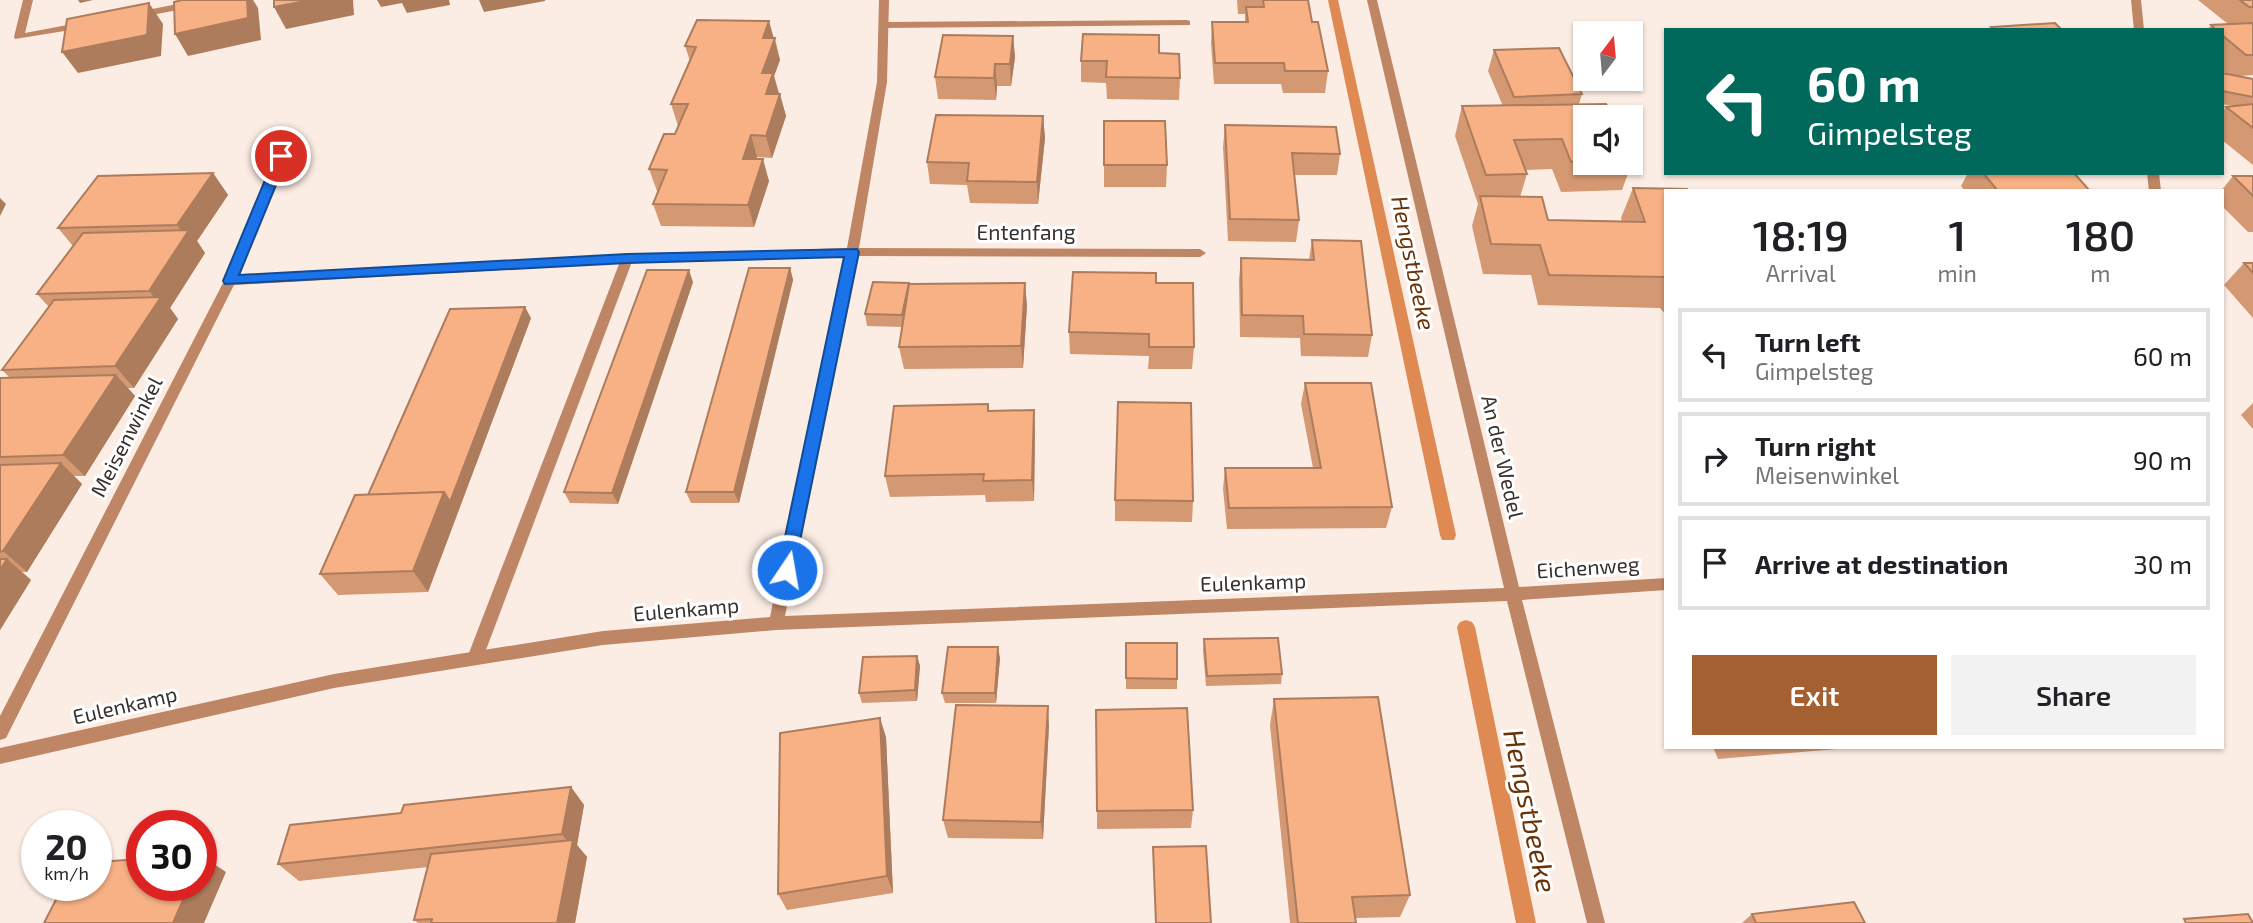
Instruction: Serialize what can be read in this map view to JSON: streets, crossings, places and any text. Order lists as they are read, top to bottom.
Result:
{
  "streets": {
    "street": [
      "Entenfang",
      "Meisenwinkel",
      "An der Wedel",
      "Eichenweg",
      "Eulenkamp"
    ]
  },
  "crossings": [
    ["Entenfang", "Meisenwinkel"],
    ["An der Wedel", "Eichenweg"],
    ["An der Wedel", "Eulenkamp"],
    ["Eichenweg", "Eulenkamp"]
  ],
  "water": ["Hengstbeeke"],
  "north": "top",
  "page": {
    "turn": ["60 m", "Gimpelsteg"],
    "eta": [
      "18:19",
      "Arrival",
      "1",
      "min",
      "180",
      "m"
    ],
    "list": [
      {
        "name": "Turn left",
        "note": "Gimpelsteg",
        "value": "60 m"
      },
      {
        "name": "Turn right",
        "note": "Meisenwinkel",
        "value": "90 m"
      },
      {
        "name": "Arrive at destination",
        "value": "30 m"
      }
    ],
    "buttons": ["Exit", "Share"],
    "speed": "20 km/h",
    "limit": "30"
  }
}
